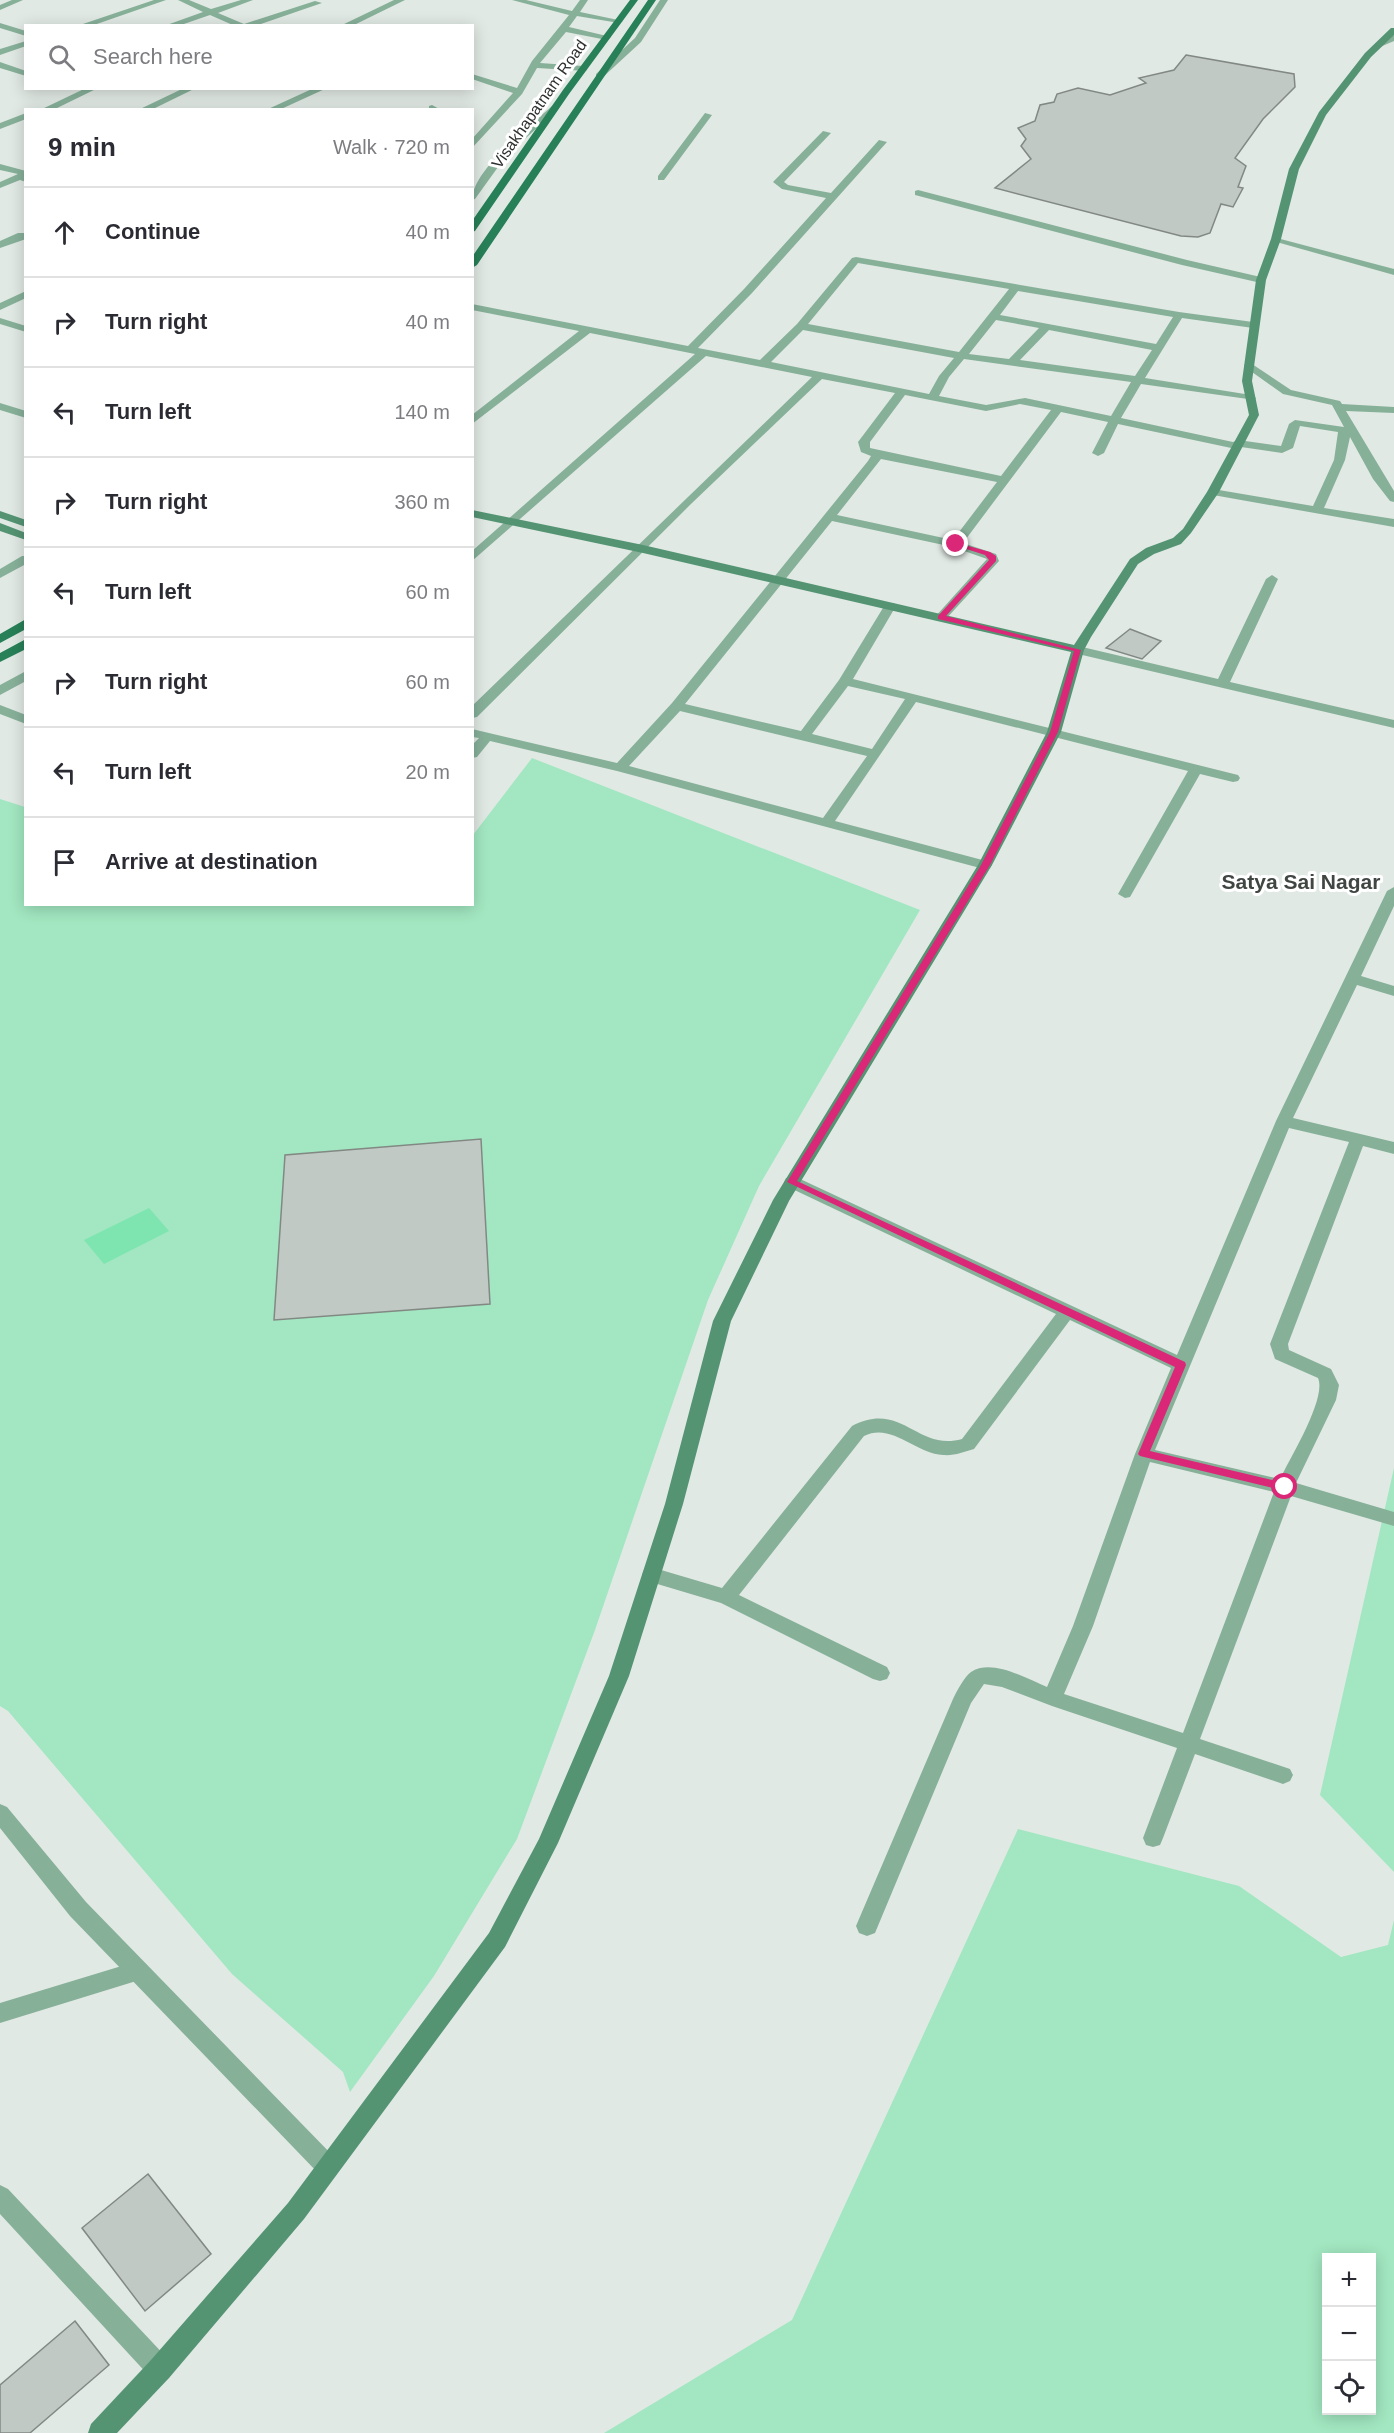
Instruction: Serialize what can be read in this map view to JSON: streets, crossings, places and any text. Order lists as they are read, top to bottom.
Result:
{
  "streets": {
    "main road": ["Visakhapatnam Road"]
  },
  "districts": ["Satya Sai Nagar"],
  "page": {
    "search": "Search here",
    "heading": ["9 min", "Walk · 720 m"],
    "list": [
      ["Continue", "40 m"],
      ["Turn right", "40 m"],
      ["Turn left", "140 m"],
      ["Turn right", "360 m"],
      ["Turn left", "60 m"],
      ["Turn right", "60 m"],
      ["Turn left", "20 m"],
      "Arrive at destination"
    ],
    "map_buttons": ["+", "−"]
  }
}
